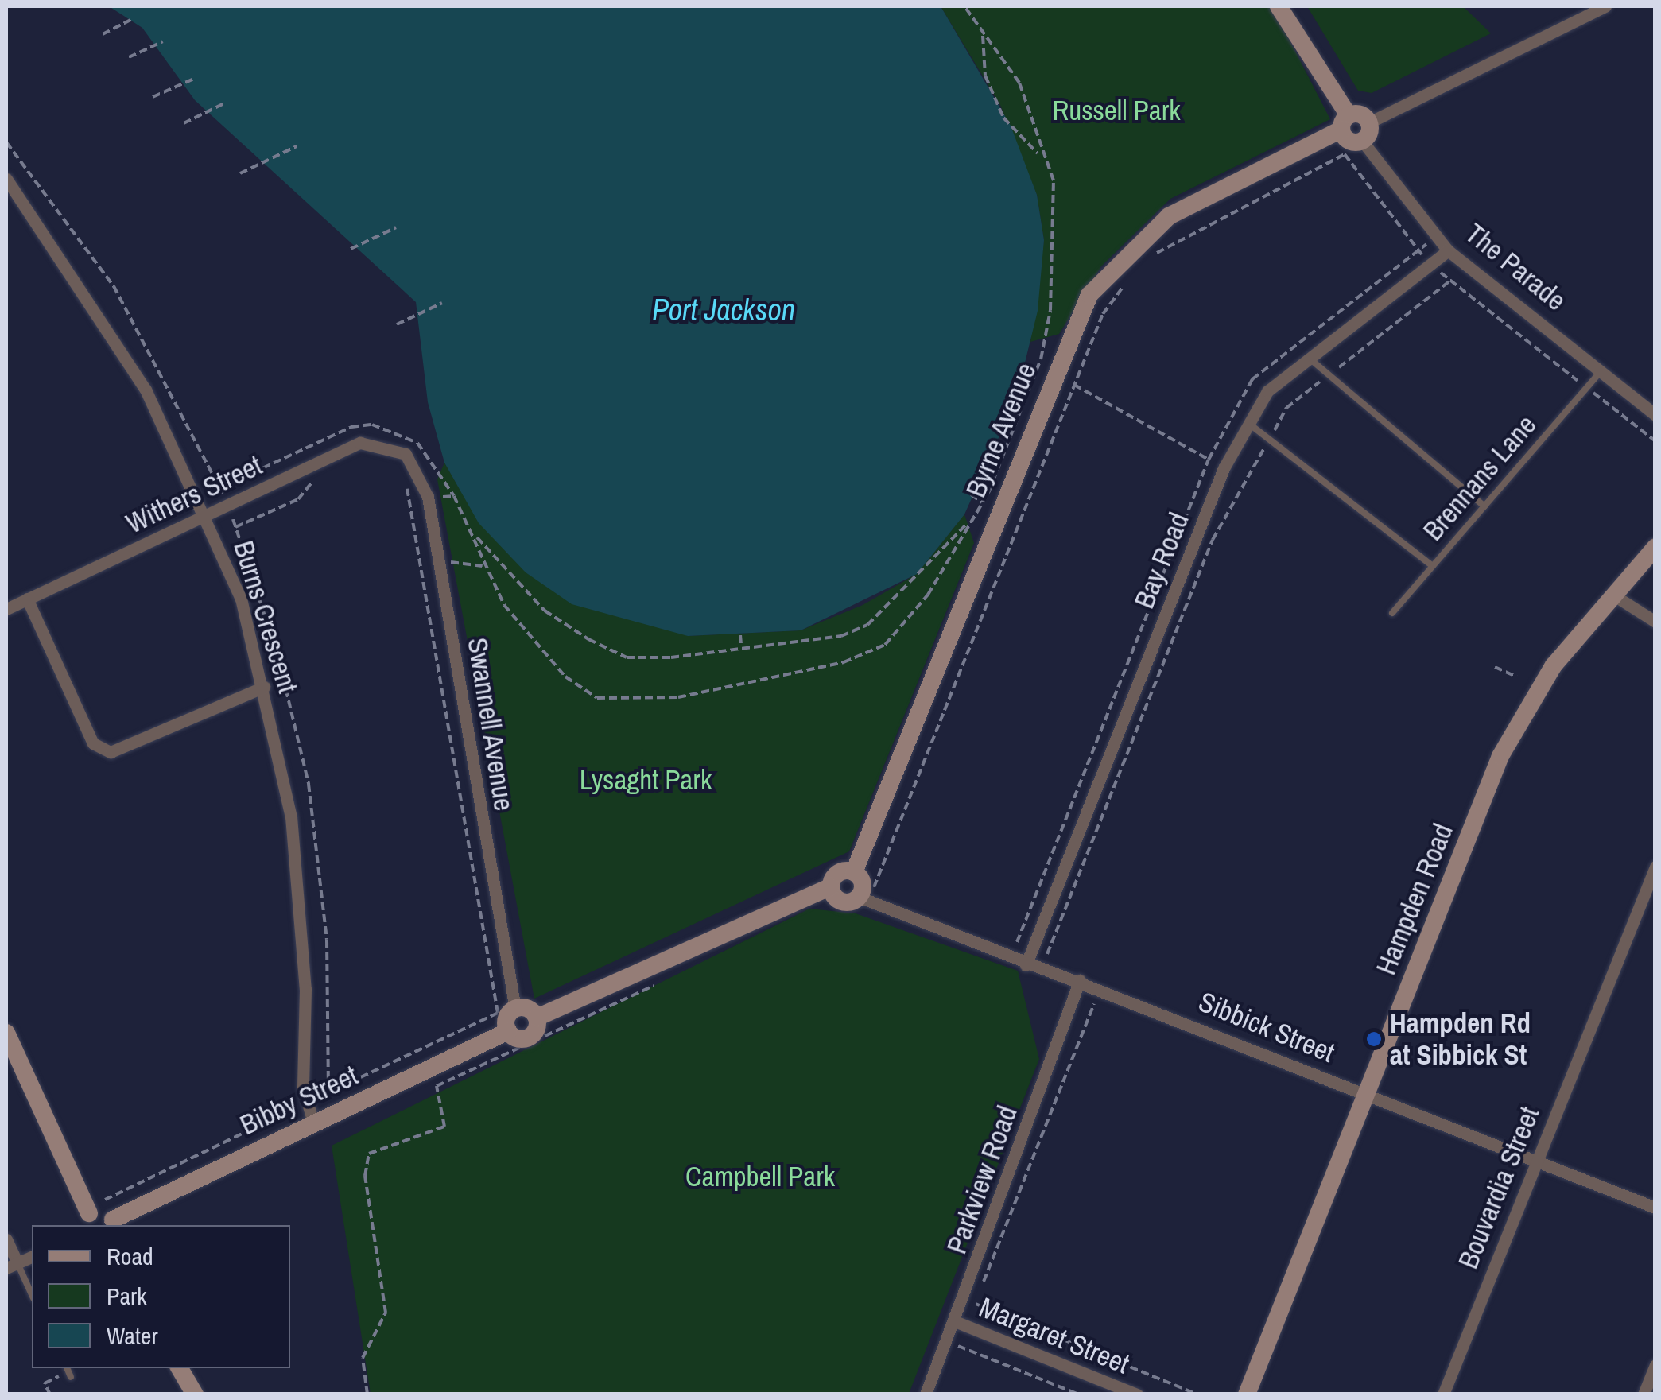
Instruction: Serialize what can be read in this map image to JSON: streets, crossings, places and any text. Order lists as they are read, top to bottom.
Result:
{
  "streets": {
    "street": [
      "The Parade",
      "Byrne Avenue",
      "Withers Street",
      "Bay Road",
      "Burns Crescent",
      "Swannell Avenue",
      "Hampden Road",
      "Sibbick Street",
      "Bibby Street",
      "Parkview Road",
      "Bouvardia Street",
      "Margaret Street"
    ],
    "lane": ["Brennans Lane"]
  },
  "crossings": [
    ["The Parade", "Brennans Lane"],
    ["The Parade", "Bay Road"],
    ["Byrne Avenue", "Sibbick Street"],
    ["Withers Street", "Burns Crescent"],
    ["Withers Street", "Swannell Avenue"],
    ["Bay Road", "Sibbick Street"],
    ["Burns Crescent", "Bibby Street"],
    ["Hampden Road", "Sibbick Street"],
    ["Sibbick Street", "Parkview Road"],
    ["Sibbick Street", "Bouvardia Street"],
    ["Parkview Road", "Margaret Street"]
  ],
  "water": ["Port Jackson"],
  "parks": ["Russell Park", "Lysaght Park", "Campbell Park"],
  "places": ["Hampden Rd at Sibbick St"],
  "legend": ["Road", "Park", "Water"]
}
